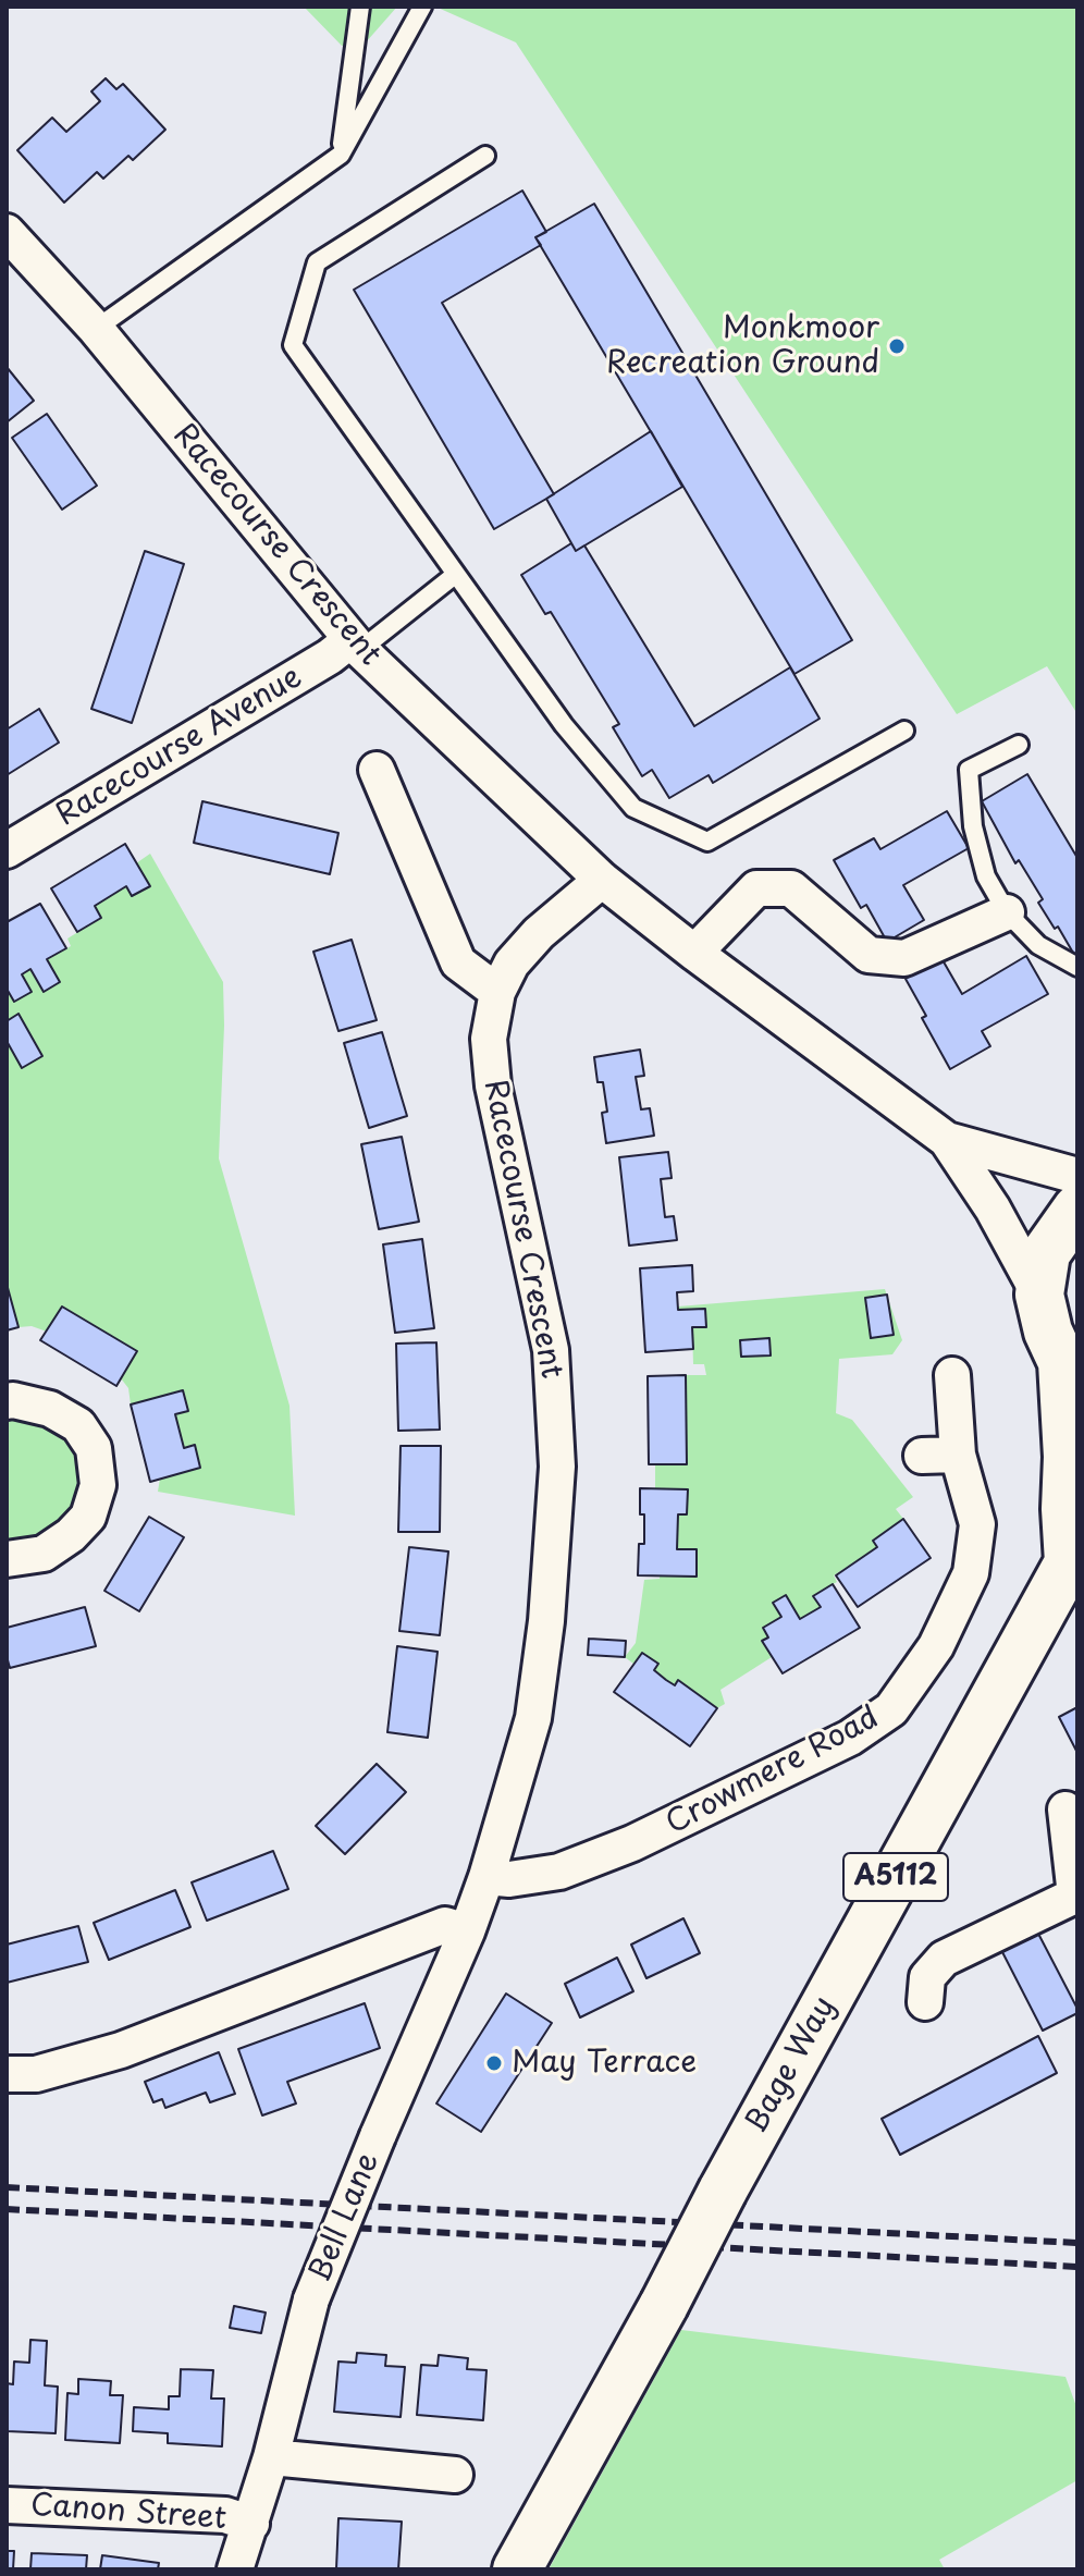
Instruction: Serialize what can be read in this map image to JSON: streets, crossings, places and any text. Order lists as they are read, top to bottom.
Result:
{
  "streets": {
    "main road": ["A5112", "Bage Way"],
    "street": [
      "Racecourse Crescent",
      "Racecourse Avenue",
      "Crowmere Road",
      "Bell Lane",
      "Canon Street"
    ]
  },
  "crossings": [
    ["Racecourse Crescent", "Racecourse Avenue"],
    ["Racecourse Crescent", "Crowmere Road"],
    ["Racecourse Crescent", "A5112"],
    ["Racecourse Crescent", "Bell Lane"],
    ["Crowmere Road", "Bell Lane"],
    ["A5112", "Bage Way"],
    ["Bell Lane", "Canon Street"]
  ],
  "places": ["Monkmoor Recreation Ground", "May Terrace"]
}
